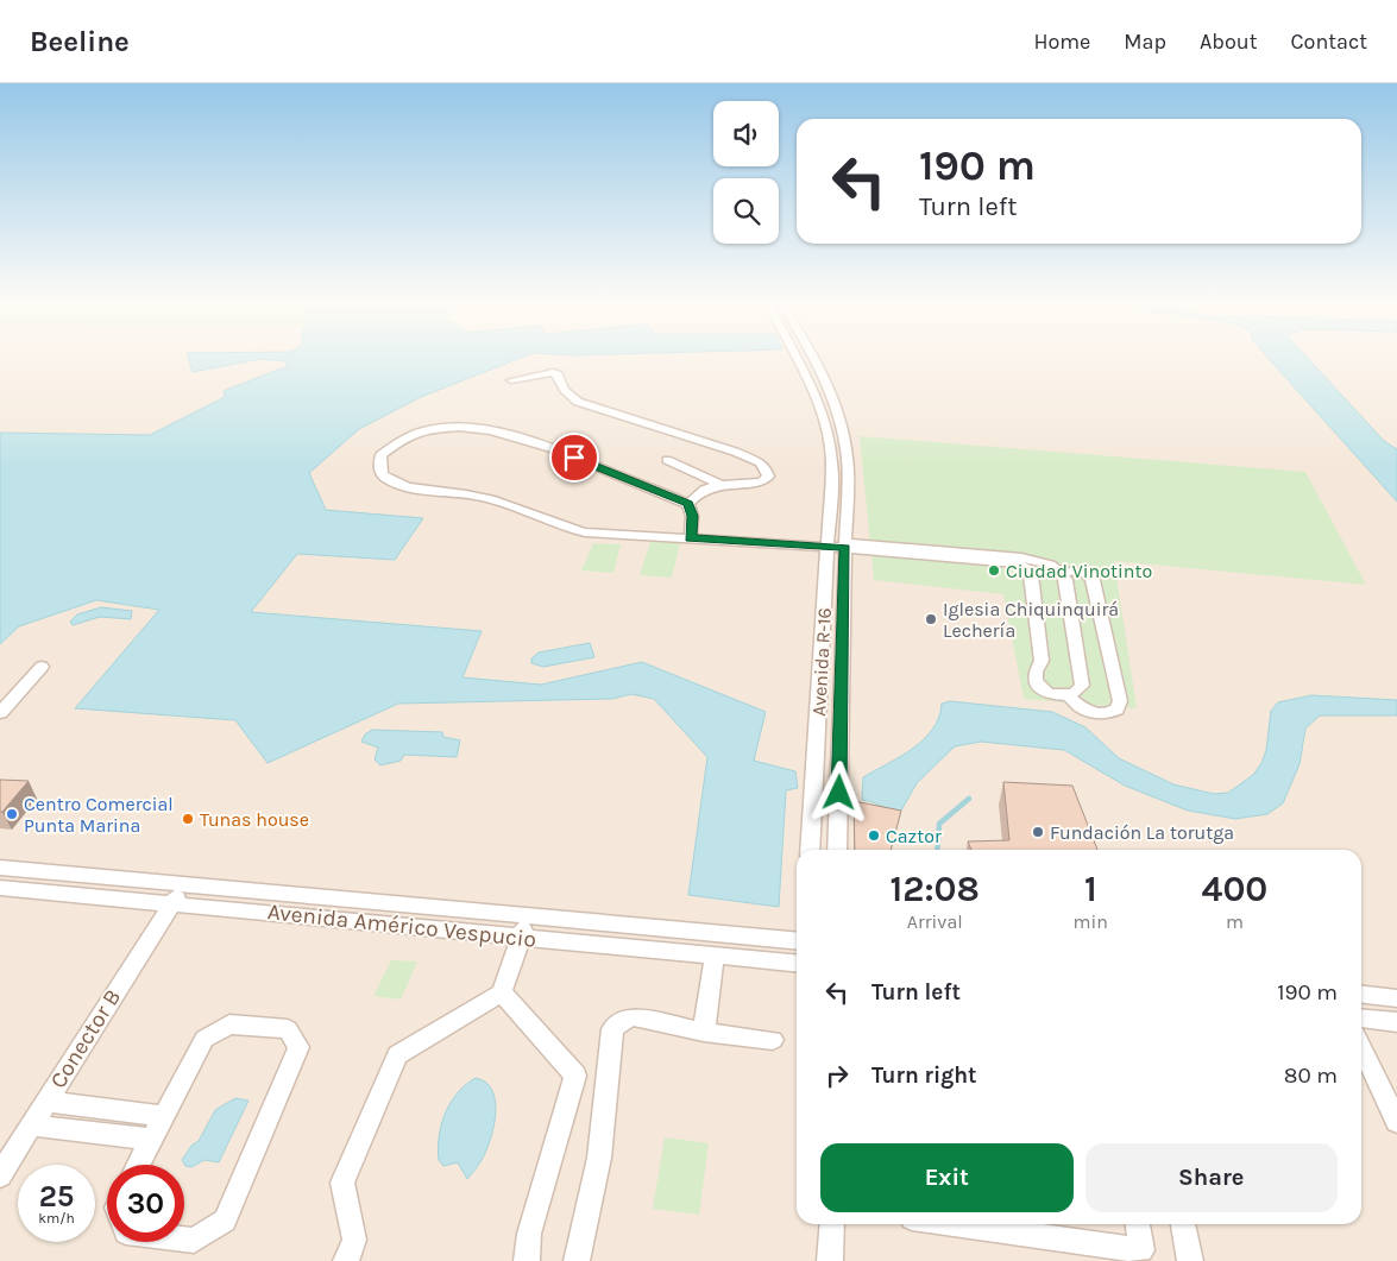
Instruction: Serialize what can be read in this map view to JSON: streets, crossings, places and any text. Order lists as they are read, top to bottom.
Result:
{
  "streets": {
    "street": ["Avenida R-16", "Avenida Américo Vespucio", "Conector B"]
  },
  "crossings": [
    ["Avenida Américo Vespucio", "Conector B"]
  ],
  "places": [
    "Ciudad Vinotinto",
    "Iglesia Chiquinquirá Lechería",
    "Centro Comercial Punta Marina",
    "Tunas house",
    "Fundación La torutga",
    "Caztor"
  ],
  "page": {
    "header": "Beeline",
    "nav": [
      "Home",
      "Map",
      "About",
      "Contact"
    ],
    "turn": ["190 m", "Turn left"],
    "eta": [
      "12:08",
      "Arrival",
      "1",
      "min",
      "400",
      "m"
    ],
    "list": [
      {
        "name": "Turn left",
        "value": "190 m"
      },
      {
        "name": "Turn right",
        "value": "80 m"
      }
    ],
    "buttons": ["Exit", "Share"],
    "speed": "25 km/h",
    "limit": "30"
  }
}
